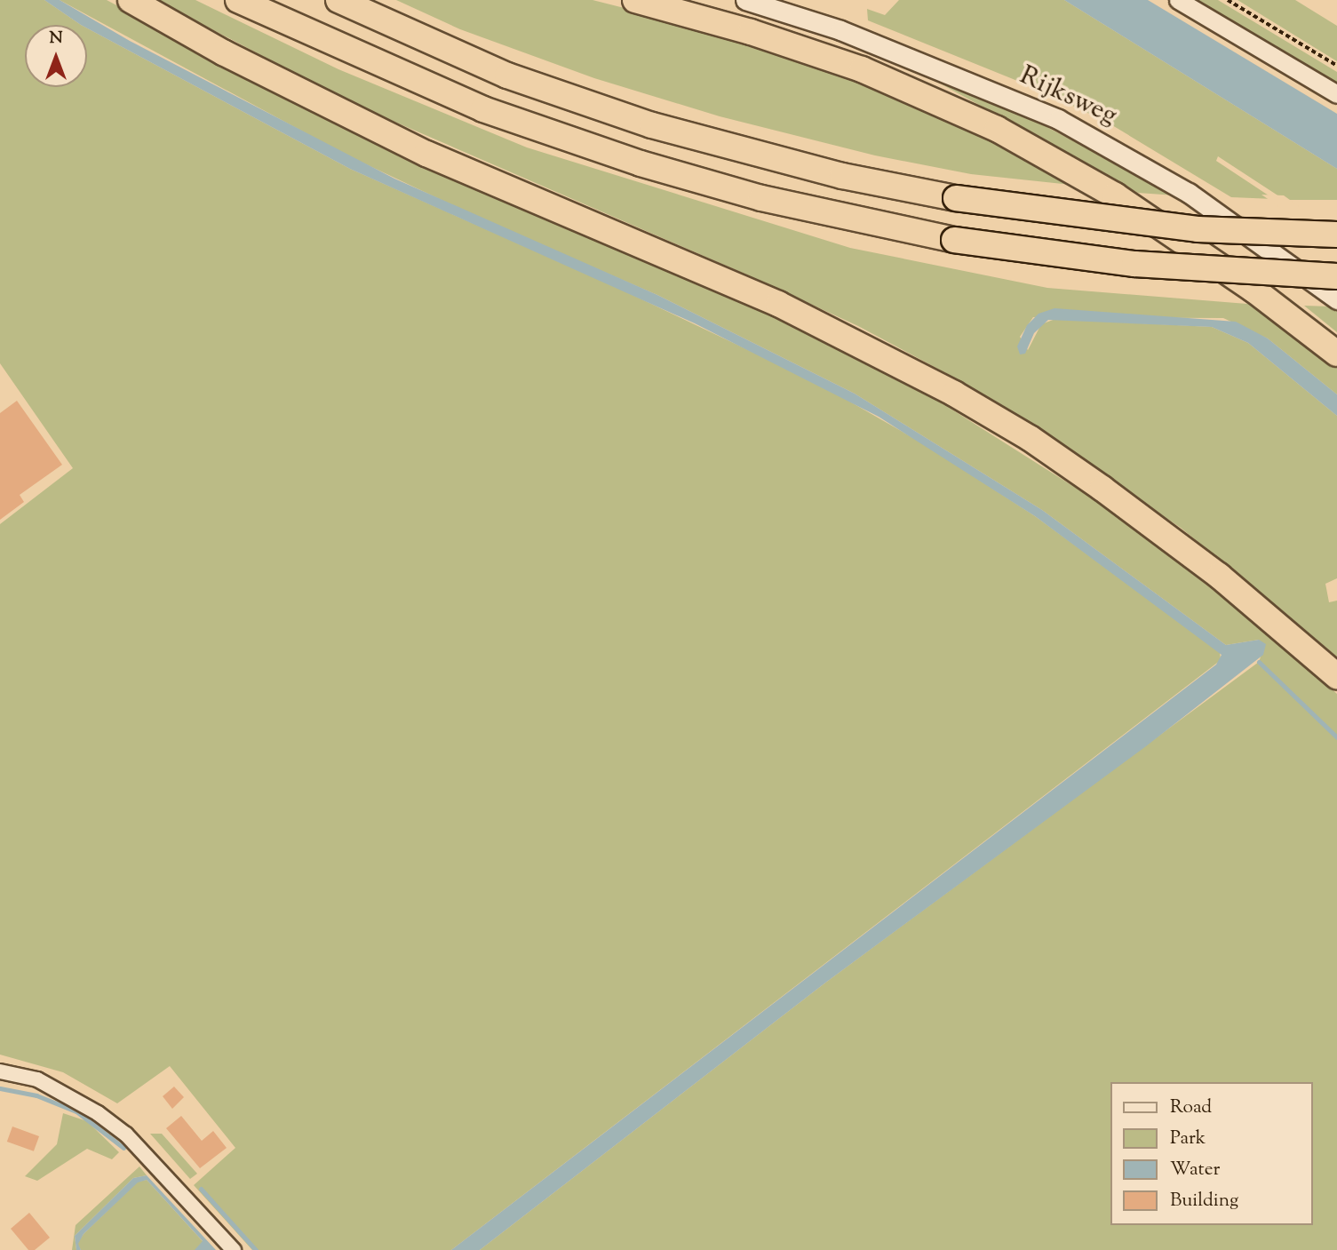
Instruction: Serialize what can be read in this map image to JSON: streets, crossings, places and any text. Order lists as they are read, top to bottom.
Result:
{
  "streets": {
    "main road": ["Rijksweg"]
  },
  "legend": [
    "Road",
    "Park",
    "Water",
    "Building"
  ],
  "north": "top"
}
